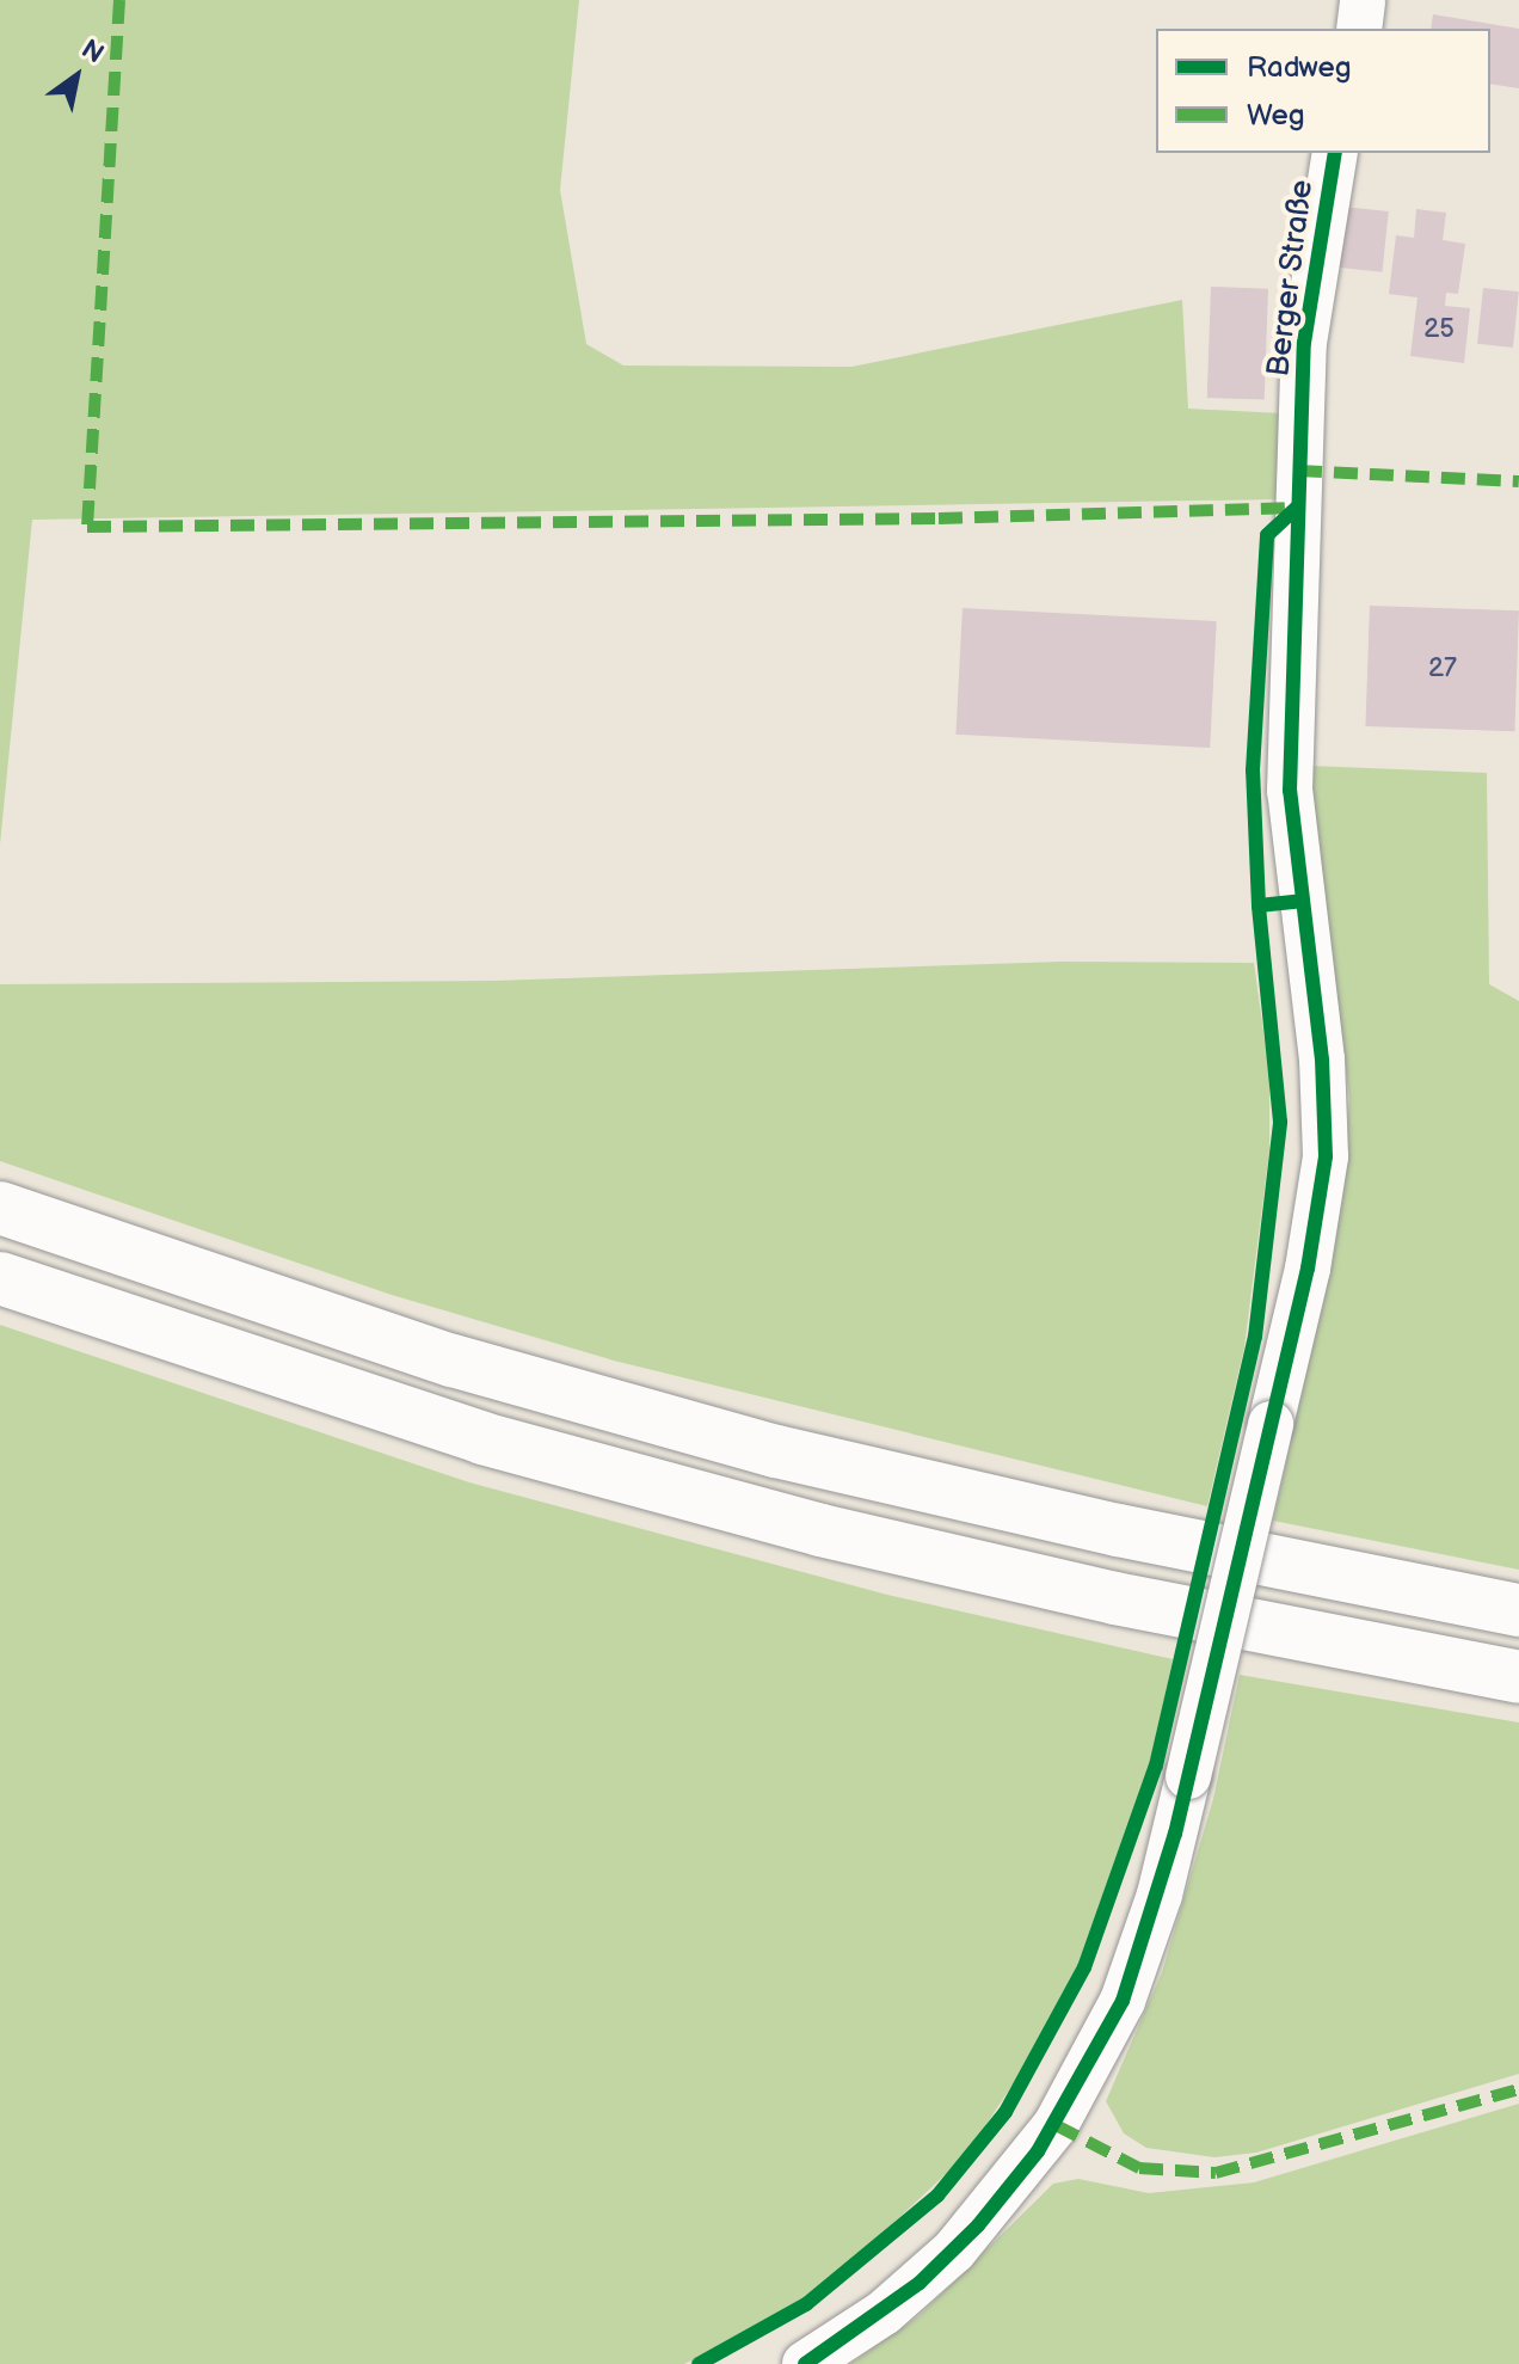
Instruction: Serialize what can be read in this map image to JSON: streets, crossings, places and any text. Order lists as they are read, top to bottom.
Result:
{
  "streets": {
    "street": ["Berger Straße"]
  },
  "house_numbers": ["25", "27"],
  "legend": ["Radweg", "Weg"],
  "north": "top right"
}
